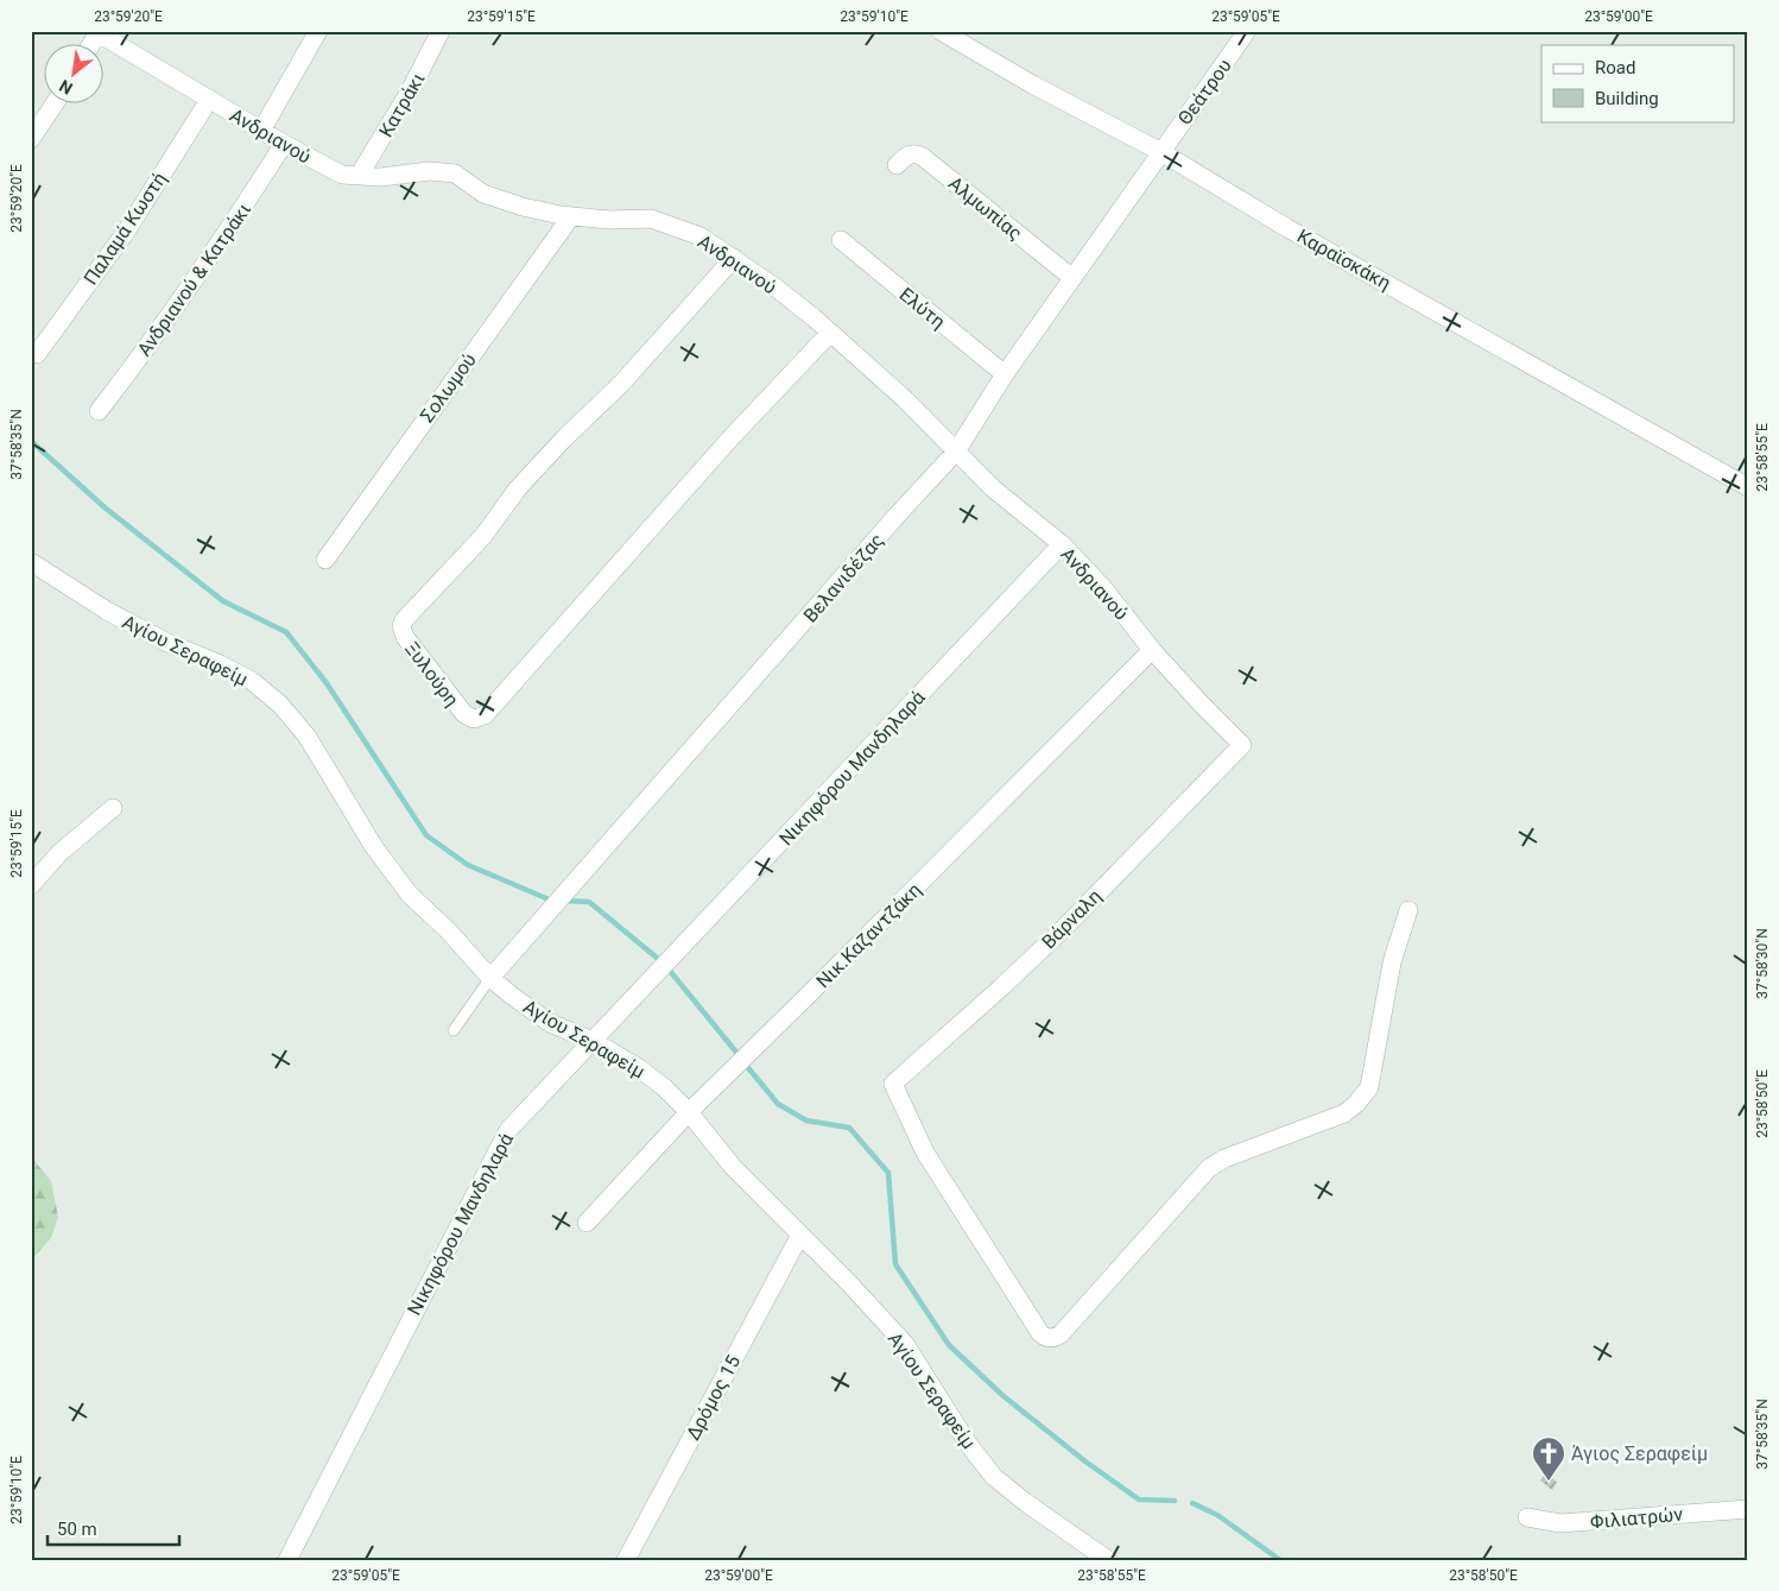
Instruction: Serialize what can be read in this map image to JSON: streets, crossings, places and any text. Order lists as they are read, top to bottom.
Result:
{
  "streets": {
    "street": [
      "Θεάτρου",
      "Κατράκι",
      "Ανδριανού",
      "Αλμωπίας",
      "Παλαμά Κωστή",
      "Καραϊσκάκη",
      "Ανδριανού & Κατράκι",
      "Ελύτη",
      "Σολωμού",
      "Βελανιδέζας",
      "Αγίου Σεραφείμ",
      "Ξυλούρη",
      "Νικηφόρου Μανδηλαρά",
      "Βάρναλη",
      "Νικ.Καζαντζάκη",
      "Δρόμος 15",
      "Φιλιατρών"
    ]
  },
  "crossings": [
    ["Θεάτρου", "Καραϊσκάκη"],
    ["Θεάτρου", "Βελανιδέζας"],
    ["Κατράκι", "Ανδριανού"],
    ["Ανδριανού", "Παλαμά Κωστή"],
    ["Ανδριανού", "Ανδριανού & Κατράκι"],
    ["Ανδριανού", "Σολωμού"],
    ["Ανδριανού", "Βελανιδέζας"],
    ["Ανδριανού", "Ξυλούρη"],
    ["Ανδριανού", "Νικηφόρου Μανδηλαρά"],
    ["Ανδριανού", "Βάρναλη"],
    ["Ανδριανού", "Νικ.Καζαντζάκη"],
    ["Αλμωπίας", "Βελανιδέζας"],
    ["Καραϊσκάκη", "Βελανιδέζας"],
    ["Ελύτη", "Βελανιδέζας"],
    ["Βελανιδέζας", "Αγίου Σεραφείμ"],
    ["Αγίου Σεραφείμ", "Νικηφόρου Μανδηλαρά"],
    ["Αγίου Σεραφείμ", "Νικ.Καζαντζάκη"],
    ["Αγίου Σεραφείμ", "Δρόμος 15"]
  ],
  "places": {
    "church": ["Άγιος Σεραφείμ"]
  },
  "legend": ["Road", "Building"],
  "scale_bar": "50 m",
  "north": "bottom left",
  "coordinates": [
    "23°59'20\"E",
    "23°59'15\"E",
    "23°59'10\"E",
    "23°59'05\"E",
    "23°59'00\"E",
    "37°58'35\"N",
    "23°58'55\"E",
    "37°58'30\"N",
    "23°58'50\"E"
  ]
}
